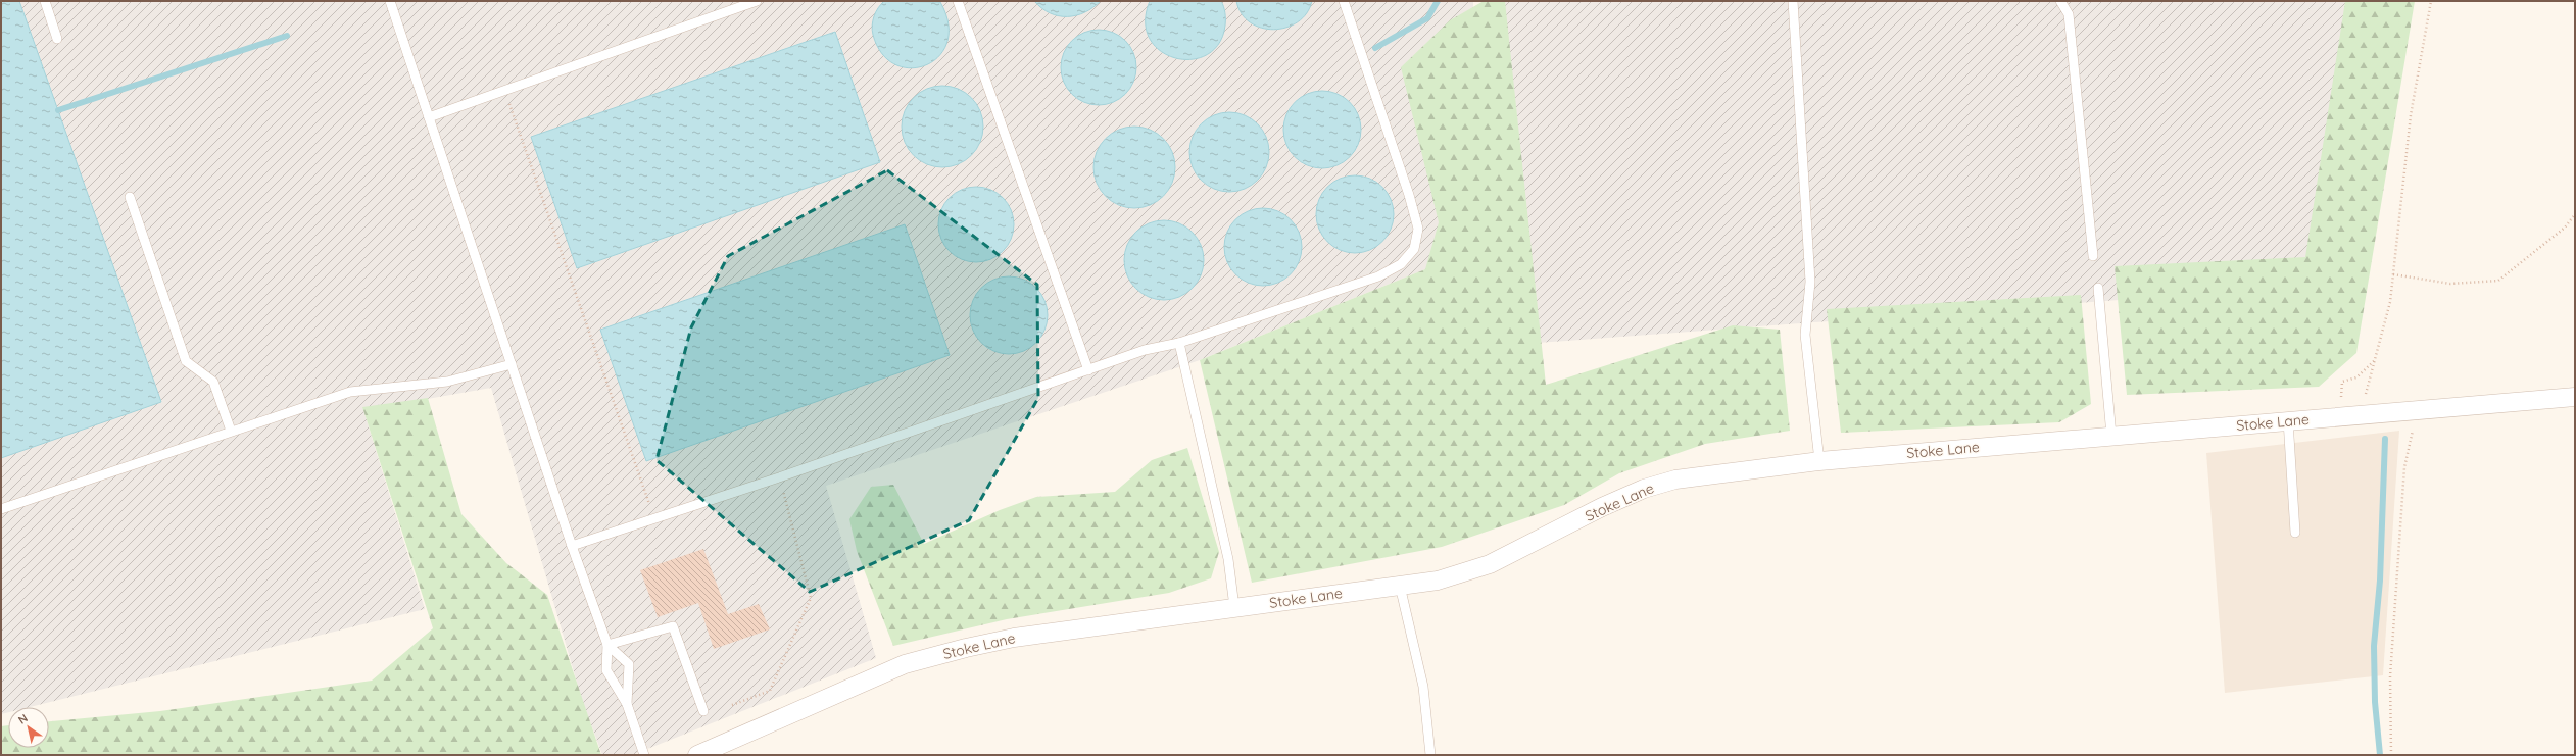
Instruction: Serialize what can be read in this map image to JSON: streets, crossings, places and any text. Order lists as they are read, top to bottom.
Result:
{
  "streets": {
    "street": ["Stoke Lane"]
  },
  "north": "top left"
}
